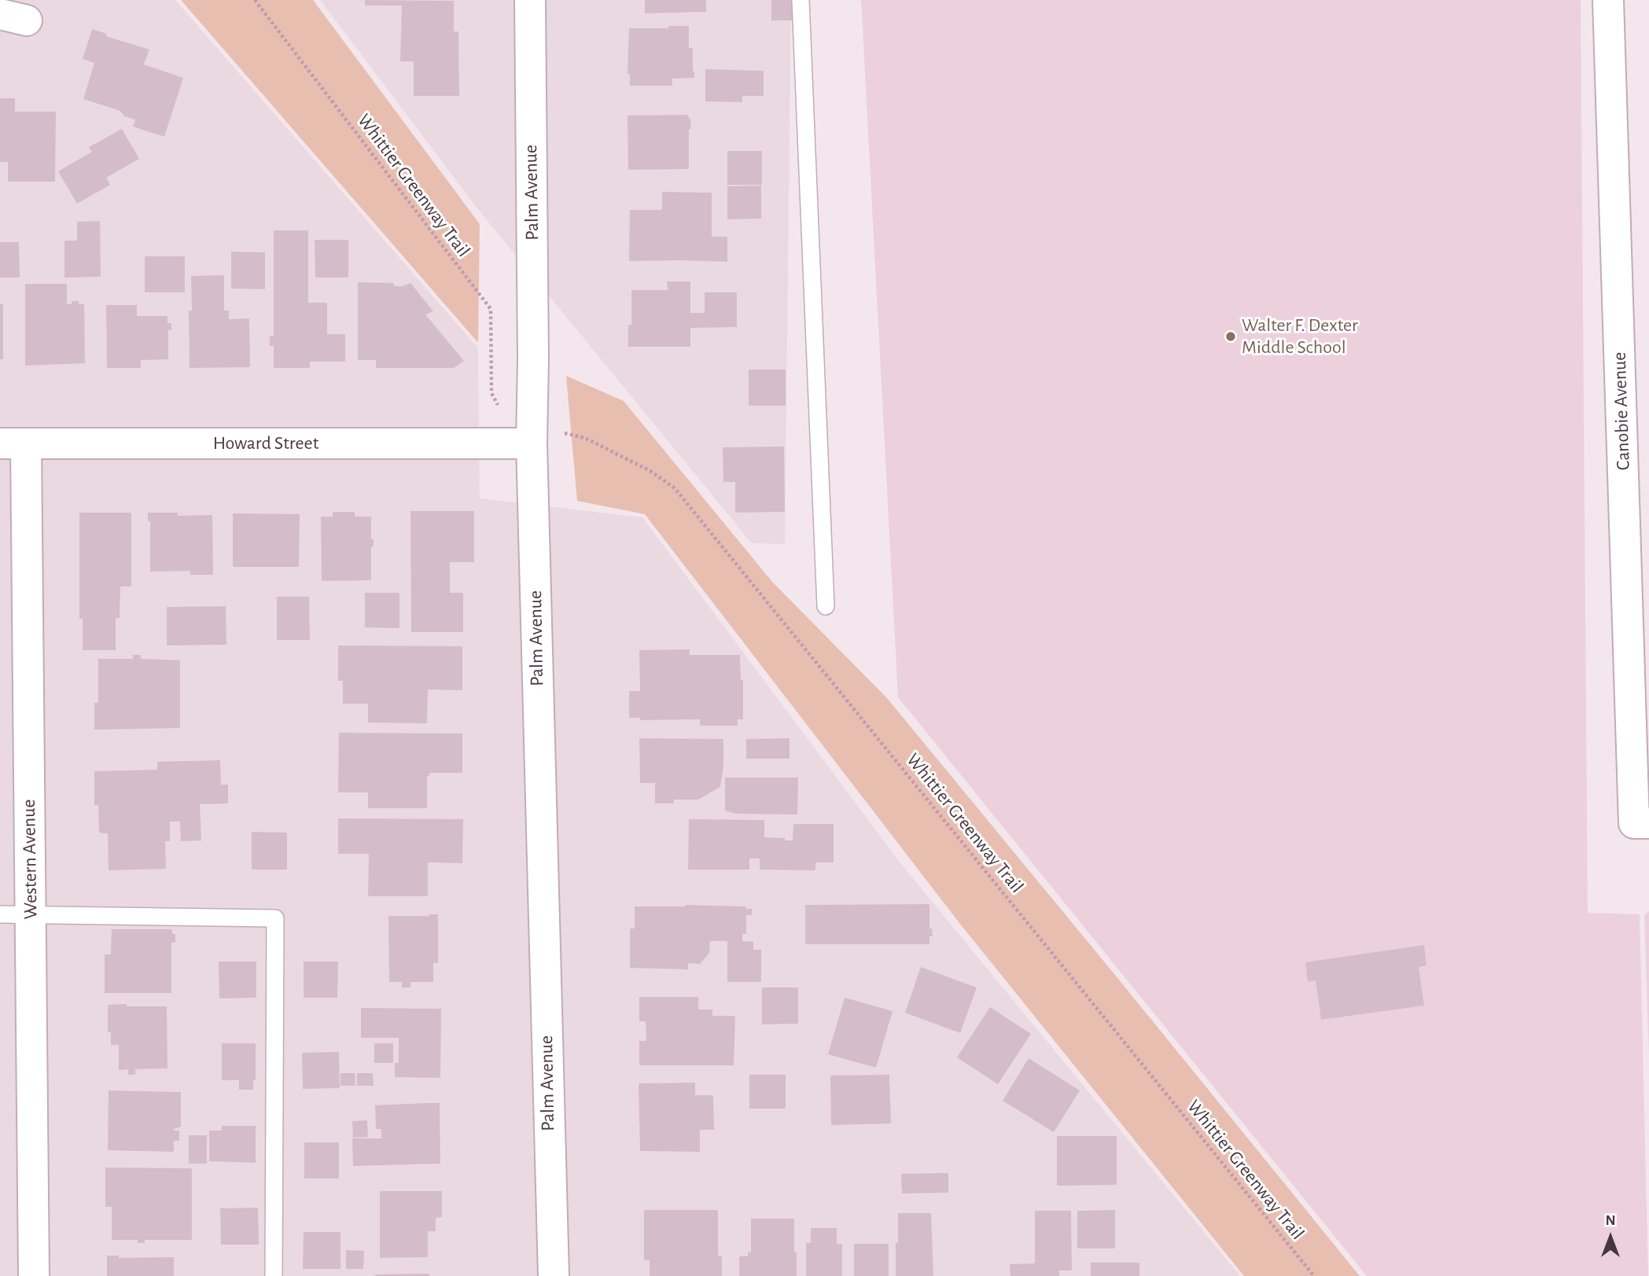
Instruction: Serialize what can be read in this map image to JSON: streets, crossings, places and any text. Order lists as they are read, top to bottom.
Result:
{
  "streets": {
    "street": [
      "Palm Avenue",
      "Canobie Avenue",
      "Howard Street",
      "Western Avenue"
    ],
    "path": ["Whittier Greenway Trail"]
  },
  "crossings": [
    ["Palm Avenue", "Howard Street"],
    ["Howard Street", "Western Avenue"]
  ],
  "places": ["Walter F. Dexter Middle School"],
  "north": "top"
}
